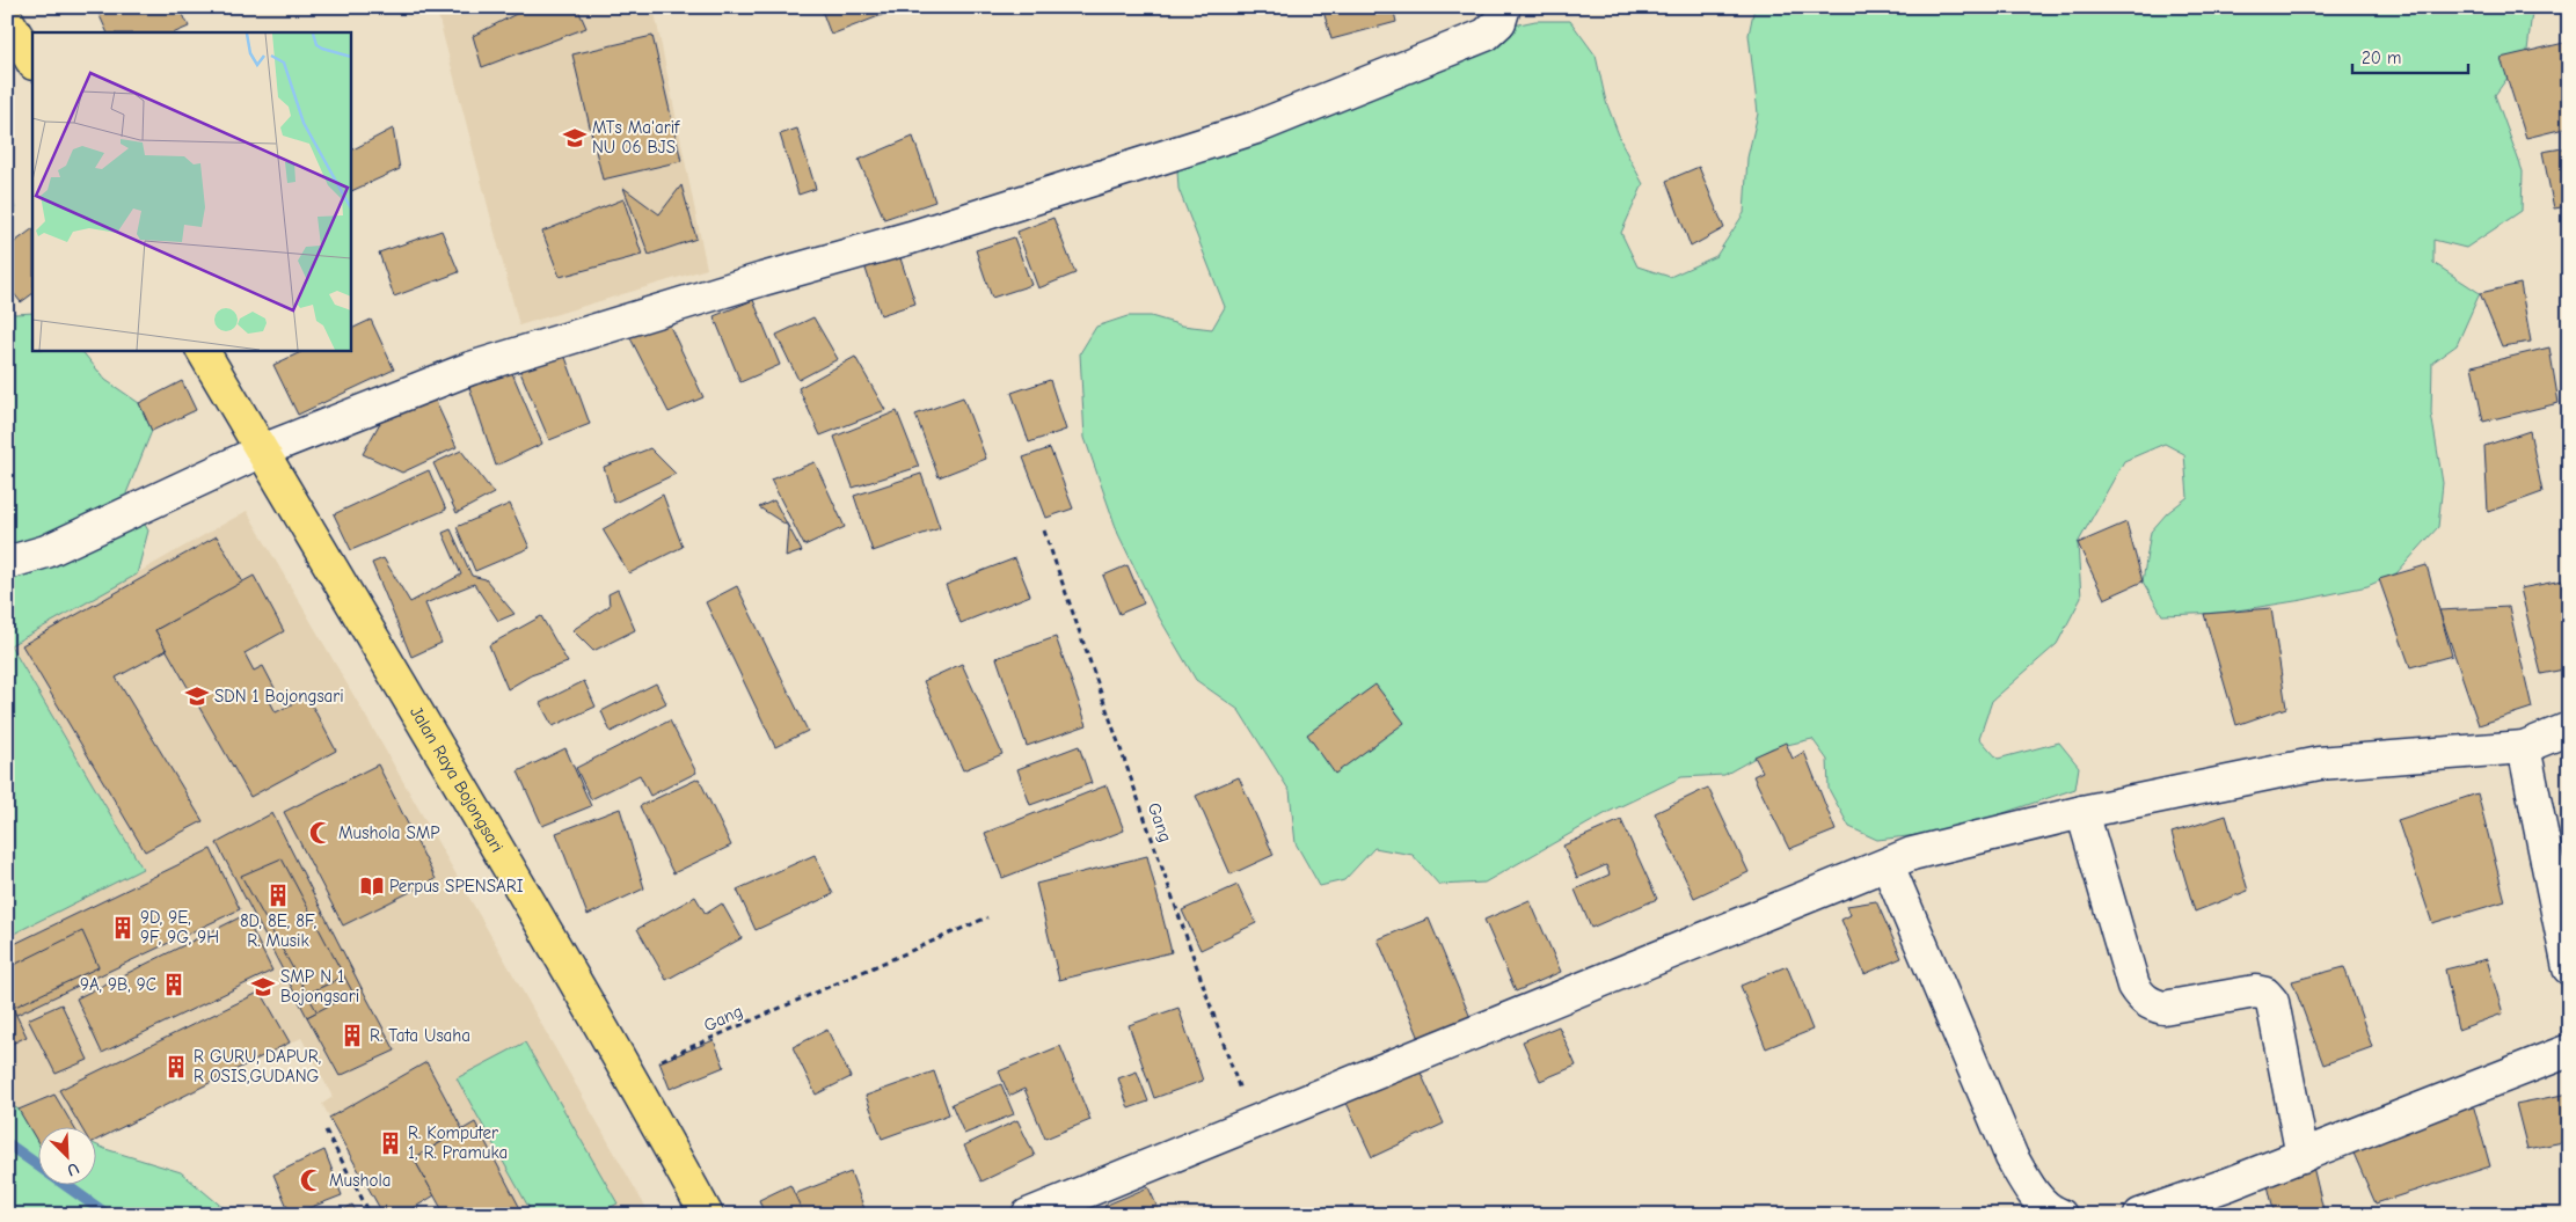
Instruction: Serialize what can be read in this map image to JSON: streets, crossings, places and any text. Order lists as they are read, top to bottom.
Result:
{
  "streets": {
    "main road": ["Jalan Raya Bojongsari"],
    "path": ["Gang"]
  },
  "crossings": [
    ["Jalan Raya Bojongsari", "Gang"]
  ],
  "places": {
    "school or university": ["MTs Ma'arif NU 06 BJS", "SDN 1 Bojongsari", "SMP N 1 Bojongsari"],
    "mosque": ["Mushola SMP", "Mushola"],
    "library": ["Perpus SPENSARI"],
    "building": [
      "8D, 8E, 8F, R. Musik",
      "9D, 9E, 9F, 9G, 9H",
      "9A, 9B, 9C",
      "R. Tata Usaha",
      "R GURU, DAPUR, R OSIS,GUDANG",
      "R. Komputer 1, R. Pramuka"
    ]
  },
  "scale_bar": "20 m",
  "north": "bottom right"
}
